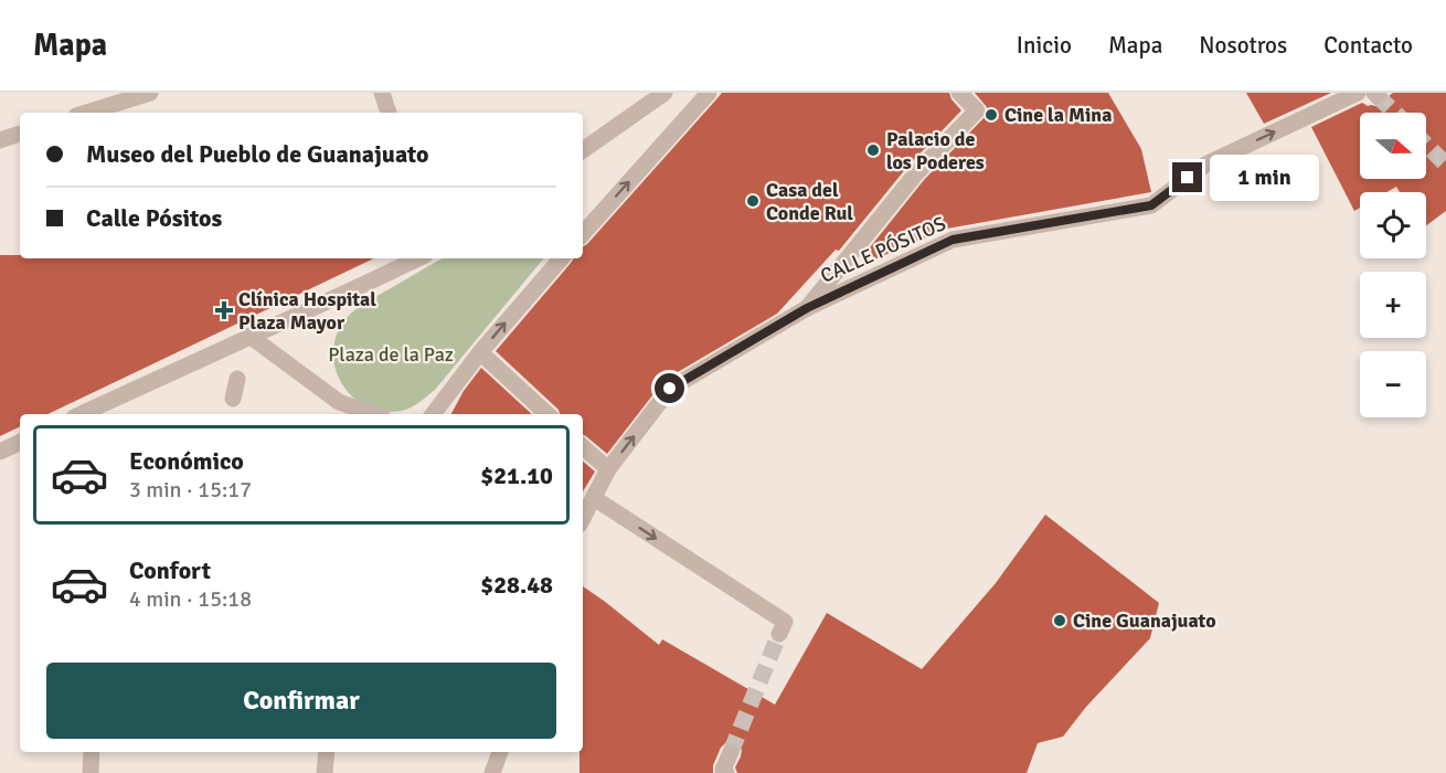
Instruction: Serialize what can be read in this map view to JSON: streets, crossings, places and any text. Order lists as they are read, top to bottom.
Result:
{
  "streets": {
    "street": ["CALLE PÓSITOS"]
  },
  "one_way": ["CALLE PÓSITOS"],
  "parks": ["Plaza de la Paz"],
  "places": {
    "other": [
      "Cine la Mina",
      "Palacio de los Poderes",
      "Casa del Conde Rul",
      "Cine Guanajuato"
    ],
    "health": ["Clínica Hospital Plaza Mayor"]
  },
  "north": "right",
  "page": {
    "header": "Mapa",
    "nav": [
      "Inicio",
      "Mapa",
      "Nosotros",
      "Contacto"
    ],
    "map_buttons": ["+", "−"],
    "banner": ["Museo del Pueblo de Guanajuato", "Calle Pósitos"],
    "bubble": "1 min",
    "list": [
      {
        "name": "Económico",
        "note": "3 min · 15:17",
        "value": "$21.10"
      },
      {
        "name": "Confort",
        "note": "4 min · 15:18",
        "value": "$28.48"
      }
    ],
    "buttons": "Confirmar"
  }
}
